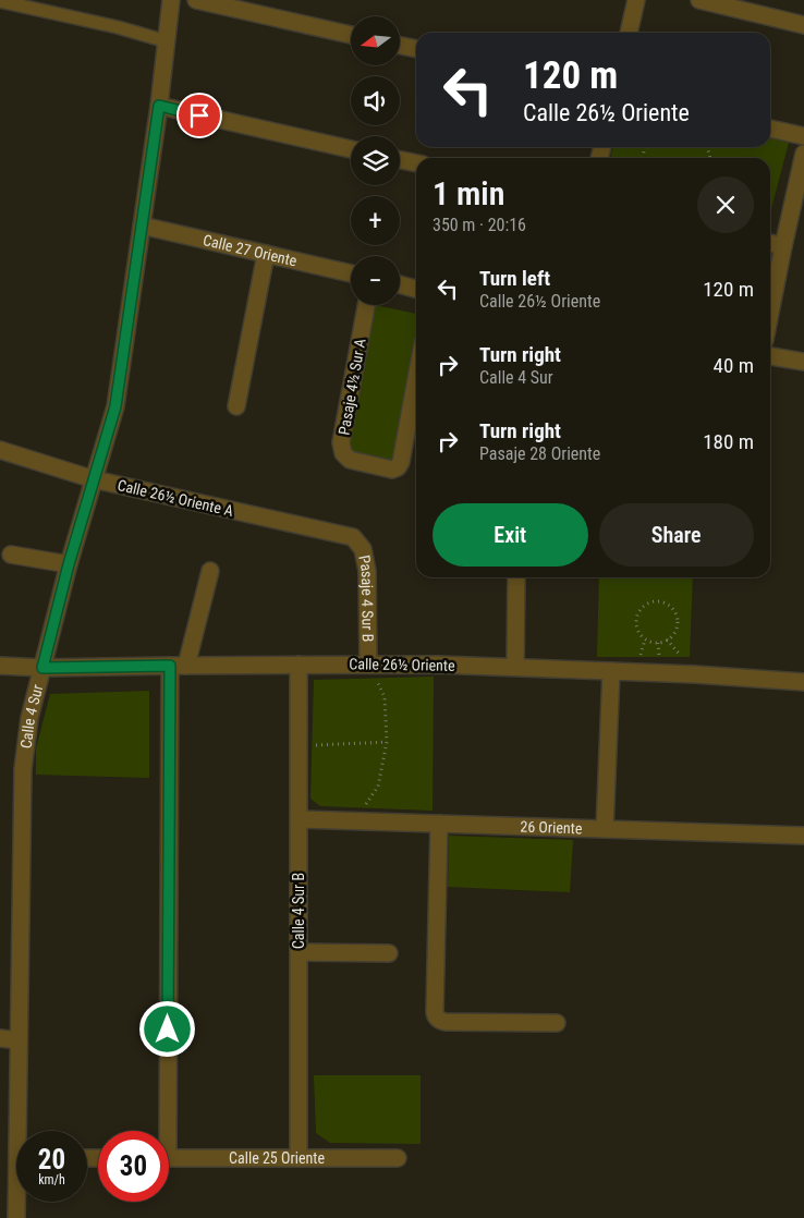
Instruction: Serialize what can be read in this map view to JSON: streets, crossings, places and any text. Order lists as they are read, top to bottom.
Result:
{
  "streets": {
    "street": [
      "Calle 27 Oriente",
      "Pasaje 4½ Sur A",
      "Calle 26½ Oriente A",
      "Pasaje 4 Sur B",
      "Calle 26½ Oriente",
      "Calle 4 Sur",
      "26 Oriente",
      "Calle 4 Sur B",
      "Calle 25 Oriente"
    ]
  },
  "crossings": [
    ["Calle 27 Oriente", "Calle 4 Sur"],
    ["Calle 26½ Oriente A", "Pasaje 4 Sur B"],
    ["Calle 26½ Oriente A", "Calle 4 Sur"],
    ["Pasaje 4 Sur B", "Calle 26½ Oriente"],
    ["Calle 26½ Oriente", "Calle 4 Sur"],
    ["Calle 26½ Oriente", "Calle 4 Sur B"],
    ["26 Oriente", "Calle 4 Sur B"],
    ["Calle 4 Sur B", "Calle 25 Oriente"]
  ],
  "north": "left",
  "page": {
    "map_buttons": ["+", "−"],
    "turn": ["120 m", "Calle 26½ Oriente"],
    "heading": ["1 min", "350 m · 20:16"],
    "list": [
      {
        "name": "Turn left",
        "note": "Calle 26½ Oriente",
        "value": "120 m"
      },
      {
        "name": "Turn right",
        "note": "Calle 4 Sur",
        "value": "40 m"
      },
      {
        "name": "Turn right",
        "note": "Pasaje 28 Oriente",
        "value": "180 m"
      }
    ],
    "buttons": ["Exit", "Share"],
    "speed": "20 km/h",
    "limit": "30"
  }
}
